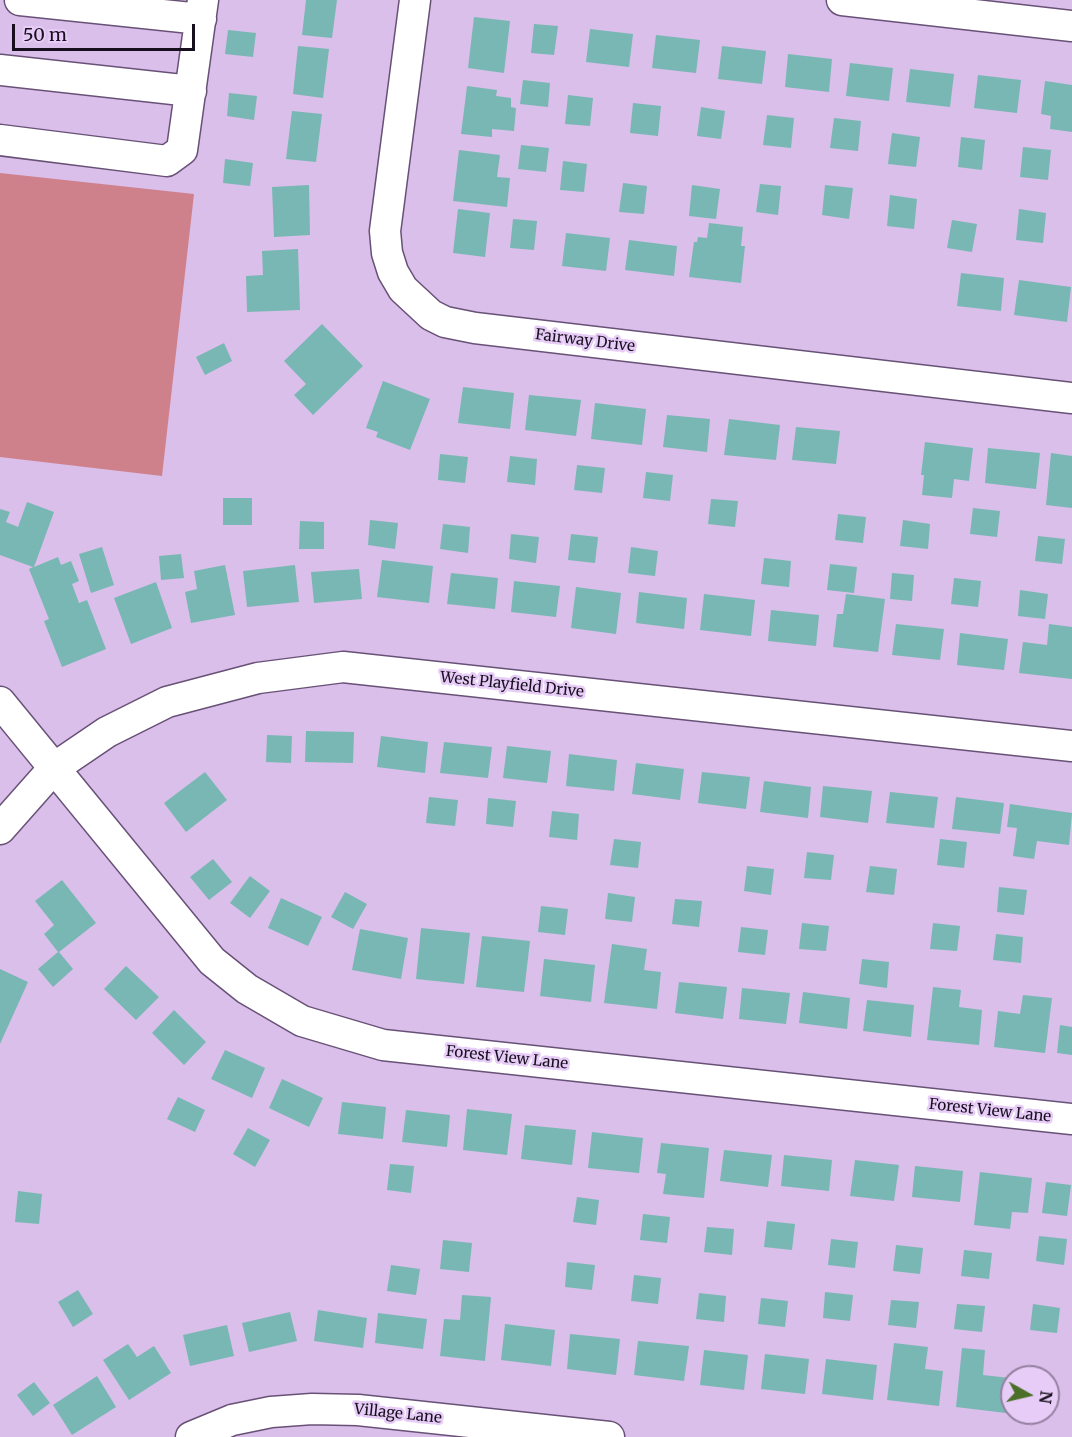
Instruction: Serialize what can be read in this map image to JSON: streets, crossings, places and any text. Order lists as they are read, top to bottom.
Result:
{
  "streets": {
    "street": [
      "Fairway Drive",
      "West Playfield Drive",
      "Forest View Lane",
      "Village Lane"
    ]
  },
  "crossings": [
    ["West Playfield Drive", "Forest View Lane"]
  ],
  "scale_bar": "50 m",
  "north": "right"
}
